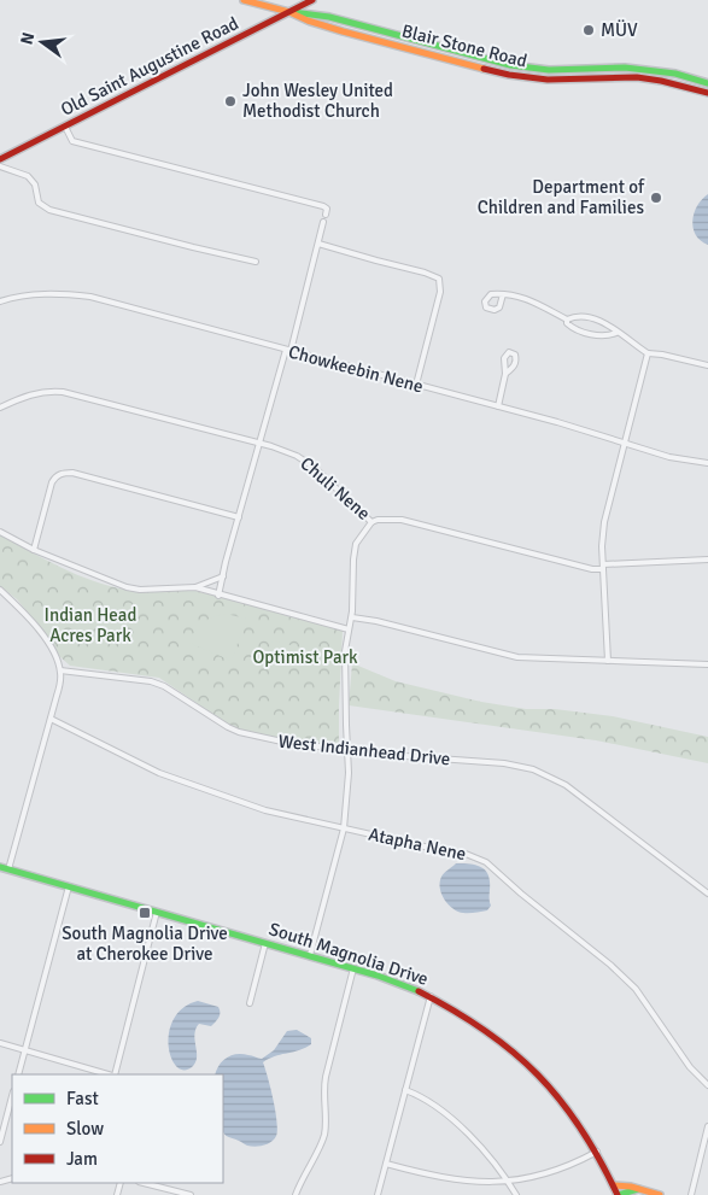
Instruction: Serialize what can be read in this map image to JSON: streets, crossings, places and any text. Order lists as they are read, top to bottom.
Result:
{
  "streets": {
    "main road": ["Blair Stone Road", "Old Saint Augustine Road", "South Magnolia Drive"],
    "street": [
      "Chowkeebin Nene",
      "Chuli Nene",
      "West Indianhead Drive",
      "Atapha Nene"
    ]
  },
  "crossings": [
    ["Blair Stone Road", "Old Saint Augustine Road"]
  ],
  "parks": ["Indian Head Acres Park", "Optimist Park"],
  "places": {
    "other": ["MÜV", "John Wesley United Methodist Church", "Department of Children and Families"],
    "transit": ["South Magnolia Drive at Cherokee Drive"]
  },
  "legend": ["Fast", "Slow", "Jam"],
  "north": "left"
}
